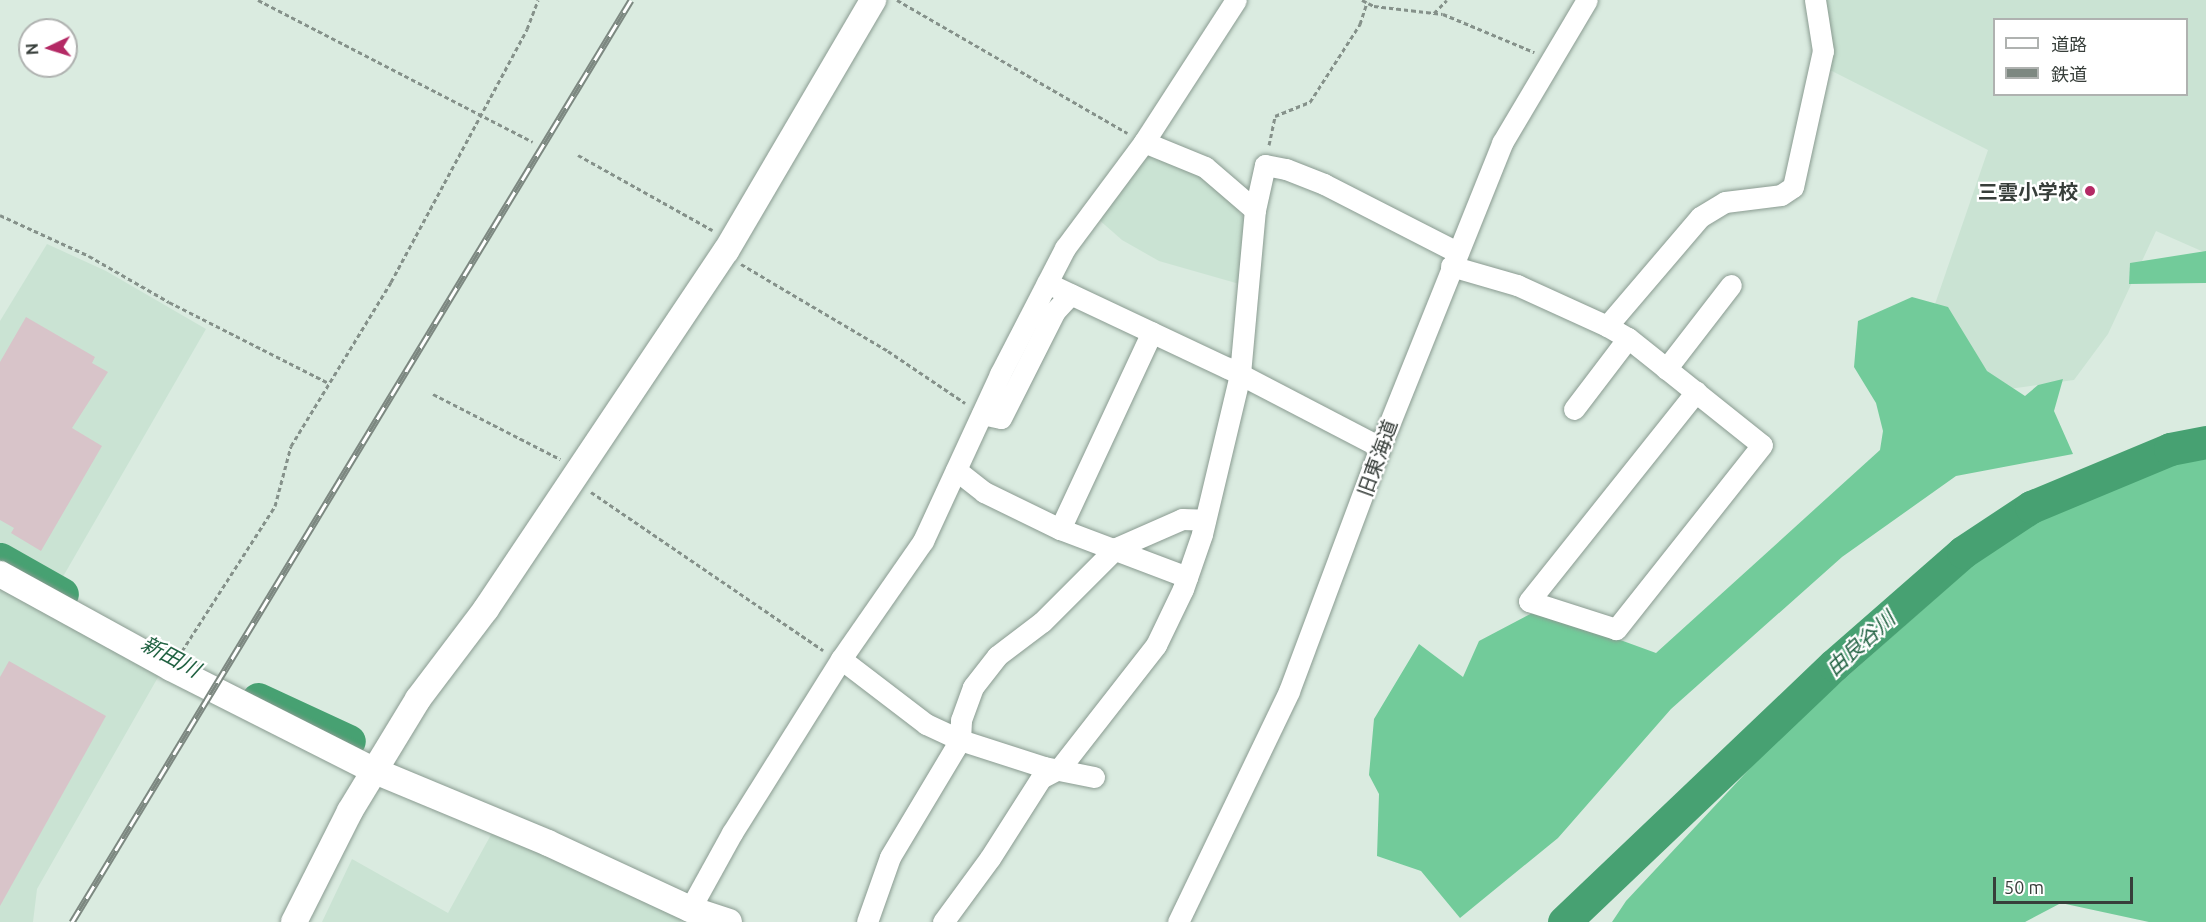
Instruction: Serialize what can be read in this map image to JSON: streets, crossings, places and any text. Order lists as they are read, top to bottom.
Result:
{
  "streets": {
    "street": ["旧東海道"]
  },
  "water": ["由良谷川", "新田川"],
  "places": ["三雲小学校"],
  "legend": ["道路", "鉄道"],
  "scale_bar": "50 m",
  "north": "left"
}
